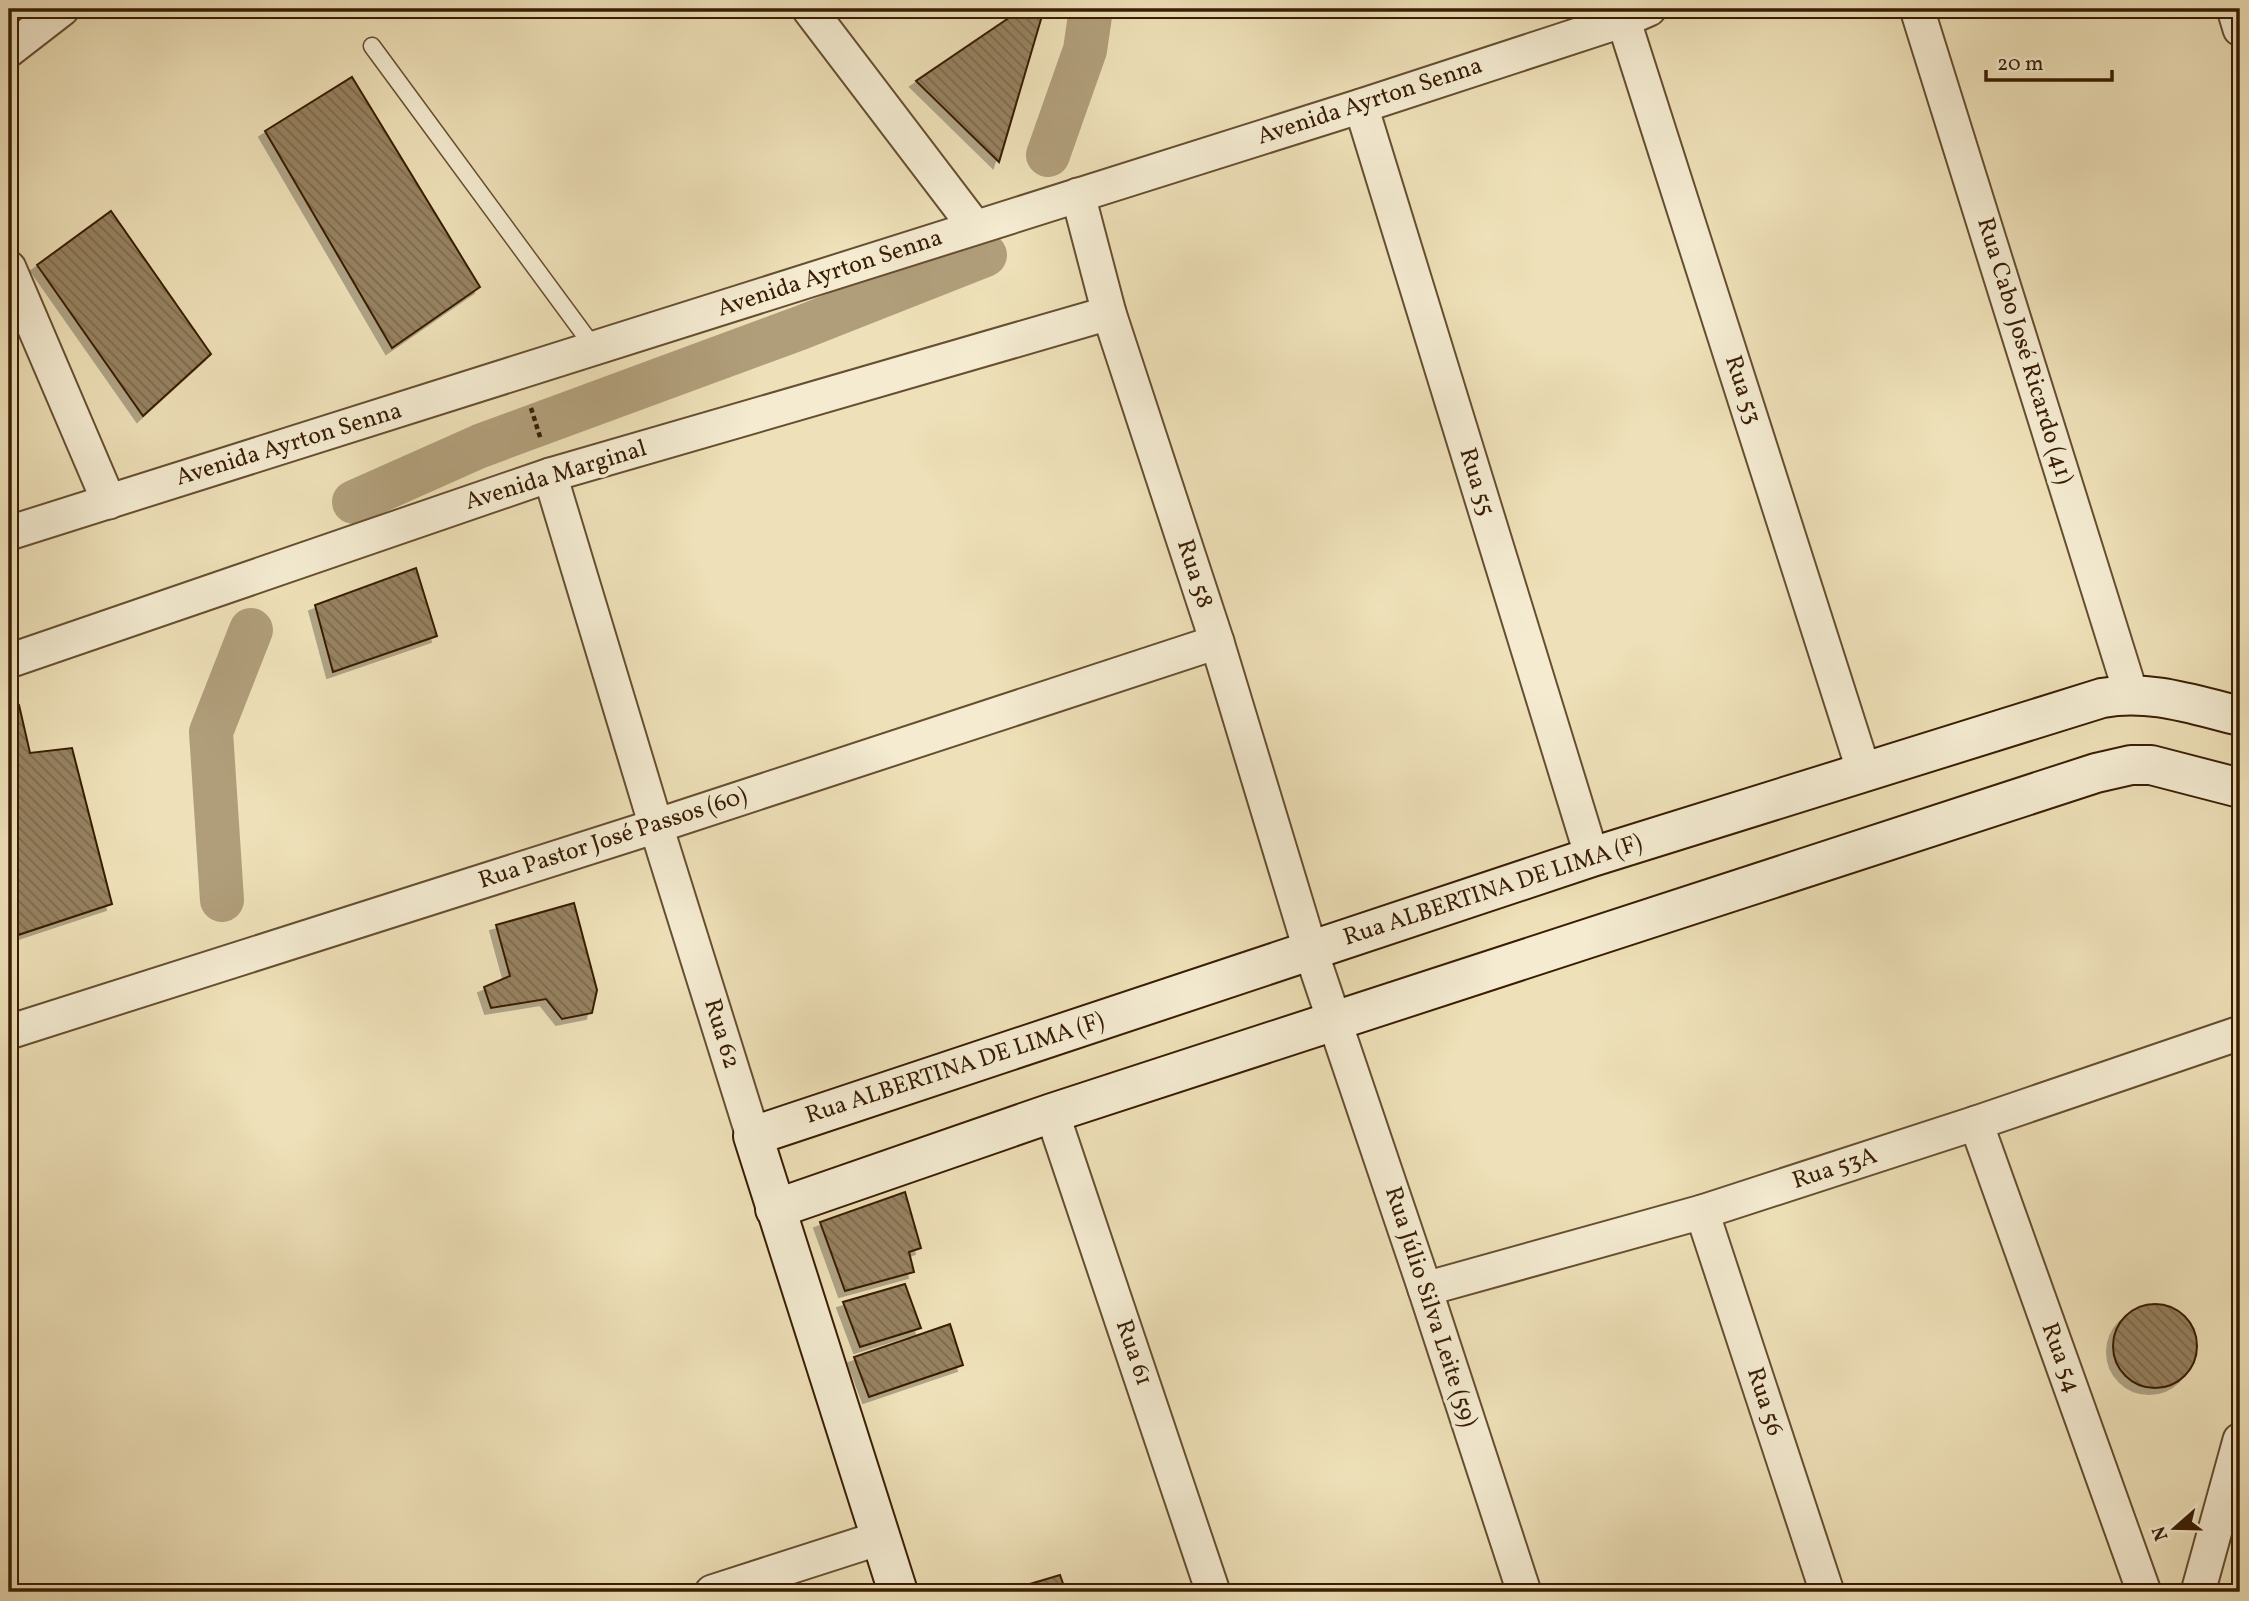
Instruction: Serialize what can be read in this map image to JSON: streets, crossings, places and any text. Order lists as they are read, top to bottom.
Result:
{
  "streets": {
    "street": [
      "Avenida Ayrton Senna",
      "Rua Cabo José Ricardo (41)",
      "Rua 53",
      "Avenida Marginal",
      "Rua 55",
      "Rua 58",
      "Rua Pastor José Passos (60)",
      "Rua ALBERTINA DE LIMA (F)",
      "Rua 62",
      "Rua 53A",
      "Rua Júlio Silva Leite (59)",
      "Rua 61",
      "Rua 54",
      "Rua 56"
    ]
  },
  "crossings": [
    ["Avenida Ayrton Senna", "Rua 53"],
    ["Avenida Ayrton Senna", "Rua 55"],
    ["Avenida Ayrton Senna", "Rua 58"],
    ["Rua Cabo José Ricardo (41)", "Rua ALBERTINA DE LIMA (F)"],
    ["Rua 53", "Rua ALBERTINA DE LIMA (F)"],
    ["Avenida Marginal", "Rua 58"],
    ["Avenida Marginal", "Rua 62"],
    ["Rua 55", "Rua ALBERTINA DE LIMA (F)"],
    ["Rua 58", "Rua Pastor José Passos (60)"],
    ["Rua 58", "Rua ALBERTINA DE LIMA (F)"],
    ["Rua 58", "Rua Júlio Silva Leite (59)"],
    ["Rua Pastor José Passos (60)", "Rua 62"],
    ["Rua ALBERTINA DE LIMA (F)", "Rua 62"],
    ["Rua 53A", "Rua Júlio Silva Leite (59)"],
    ["Rua 53A", "Rua 54"],
    ["Rua 53A", "Rua 56"]
  ],
  "scale_bar": "20 m",
  "north": "left"
}
